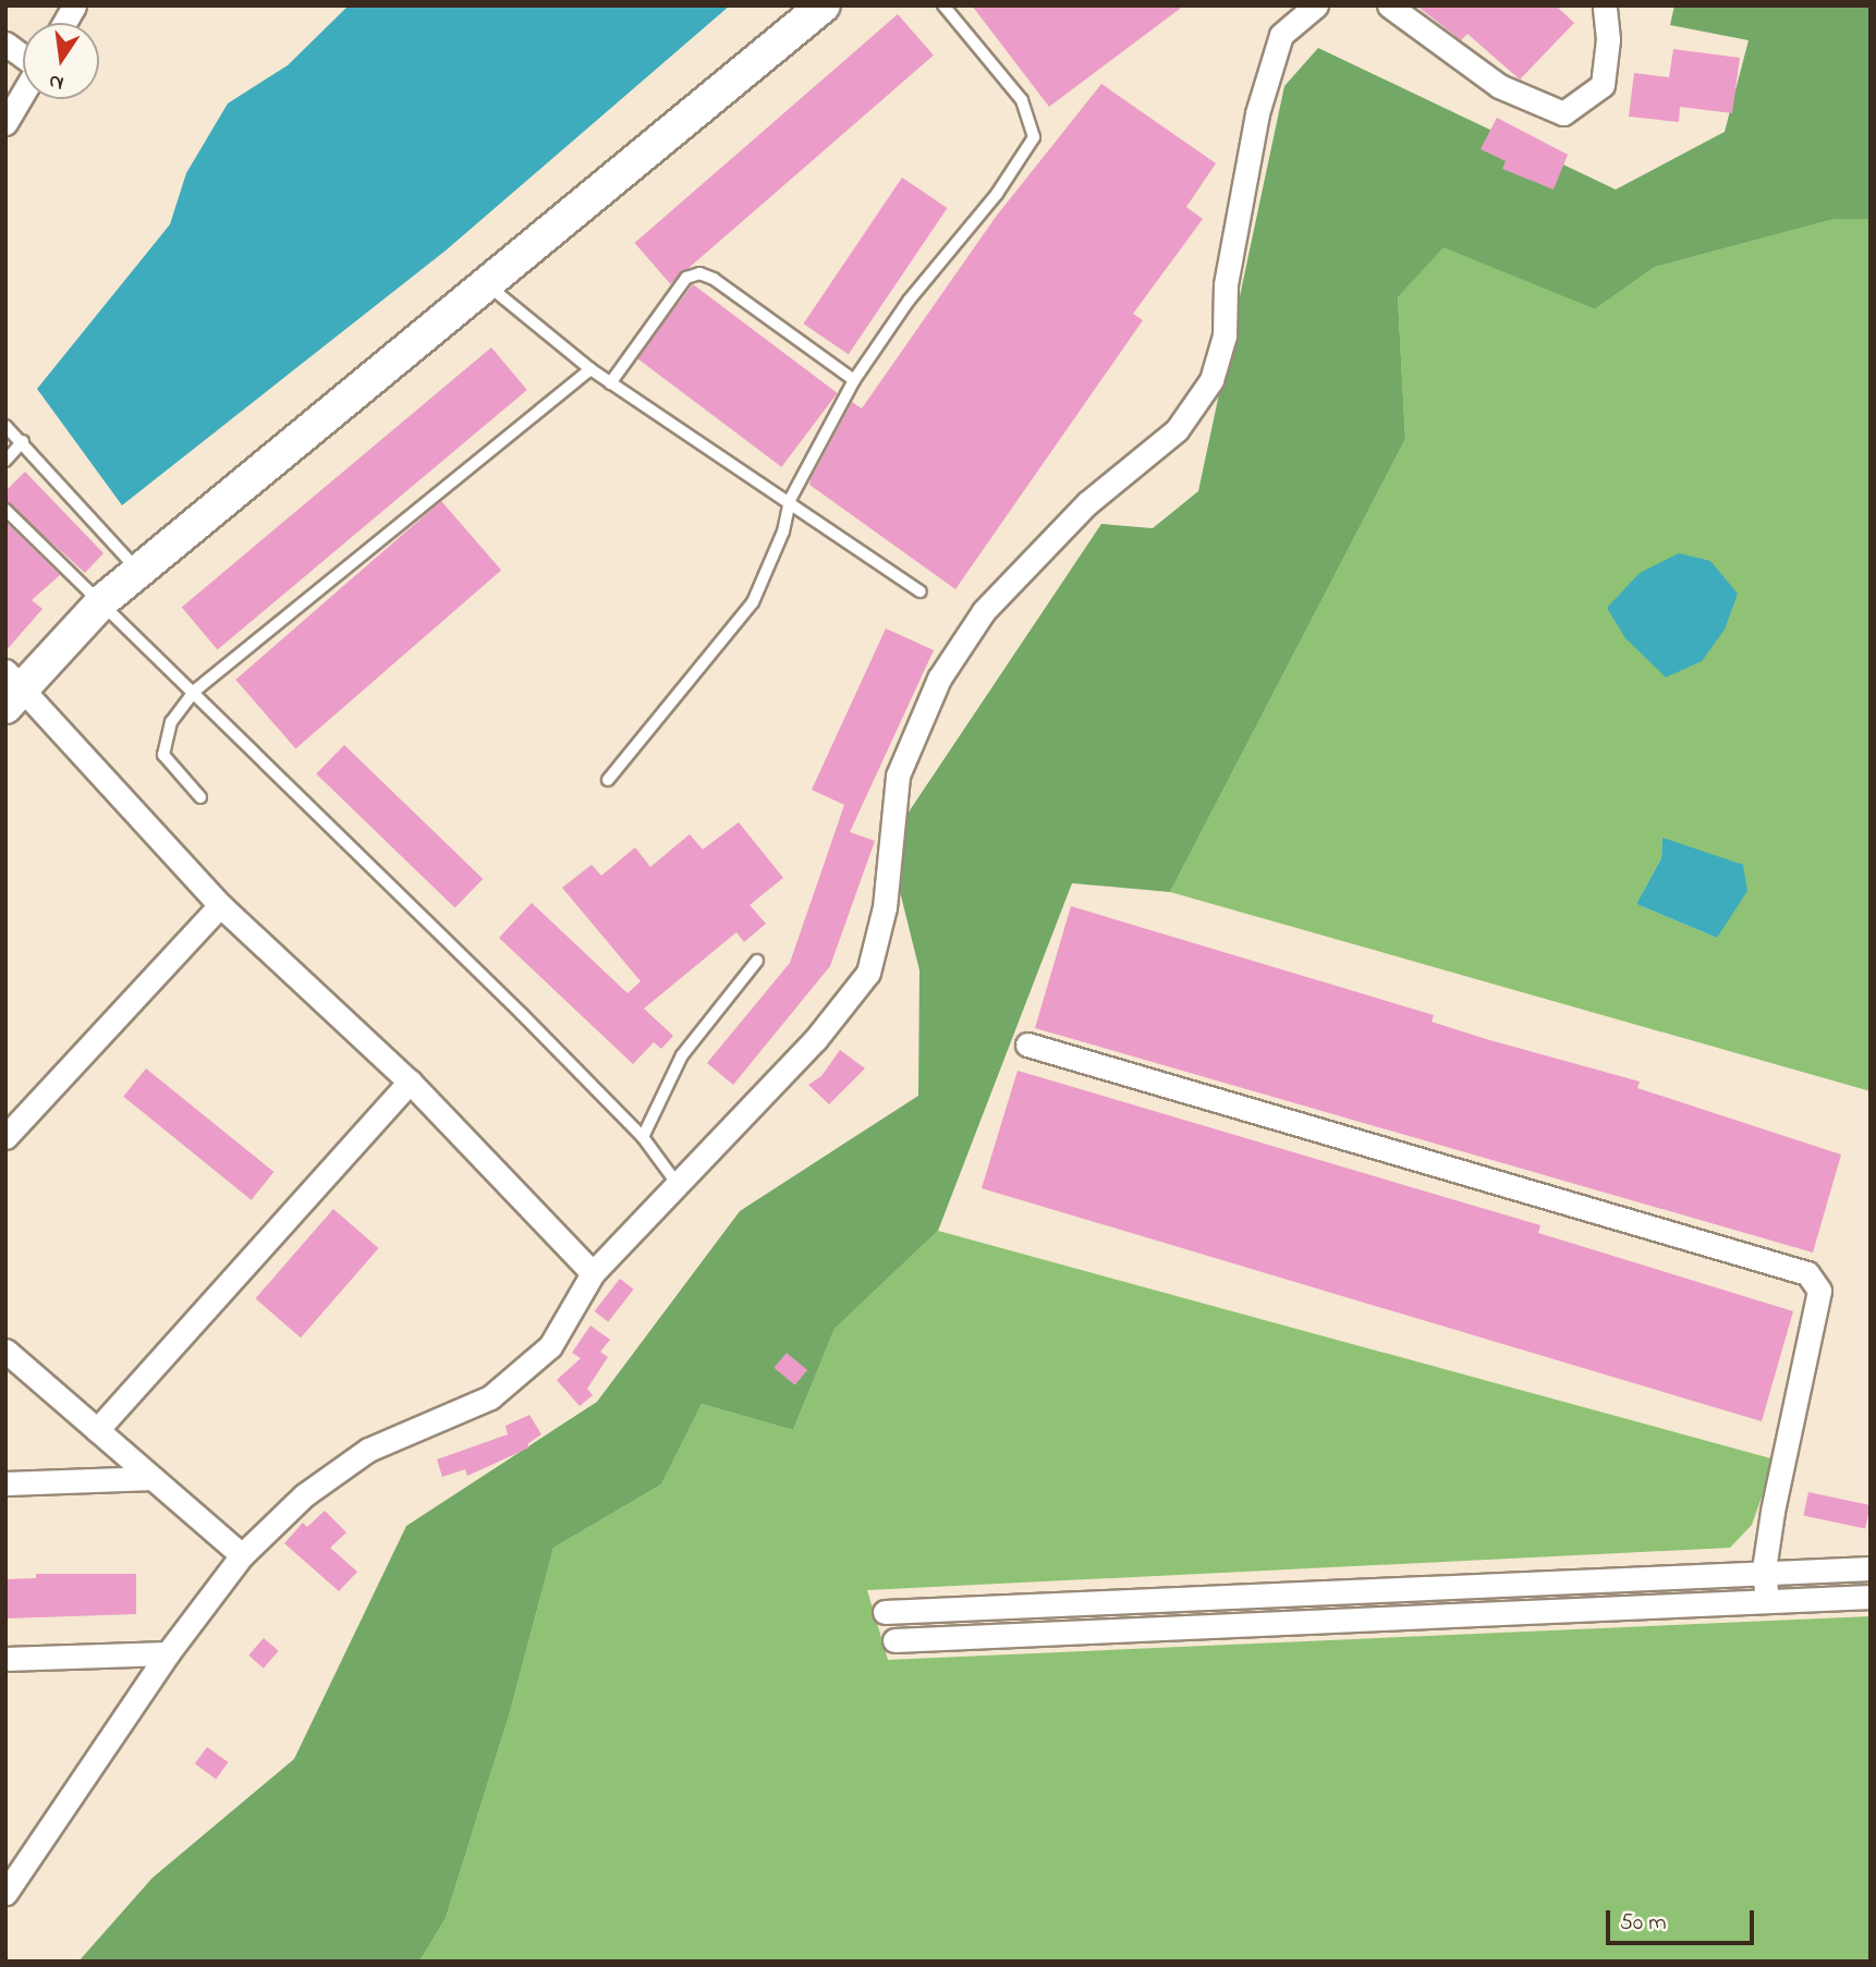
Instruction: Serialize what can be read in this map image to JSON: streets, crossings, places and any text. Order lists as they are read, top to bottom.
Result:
{
  "scale_bar": "50 m",
  "north": "bottom"
}
